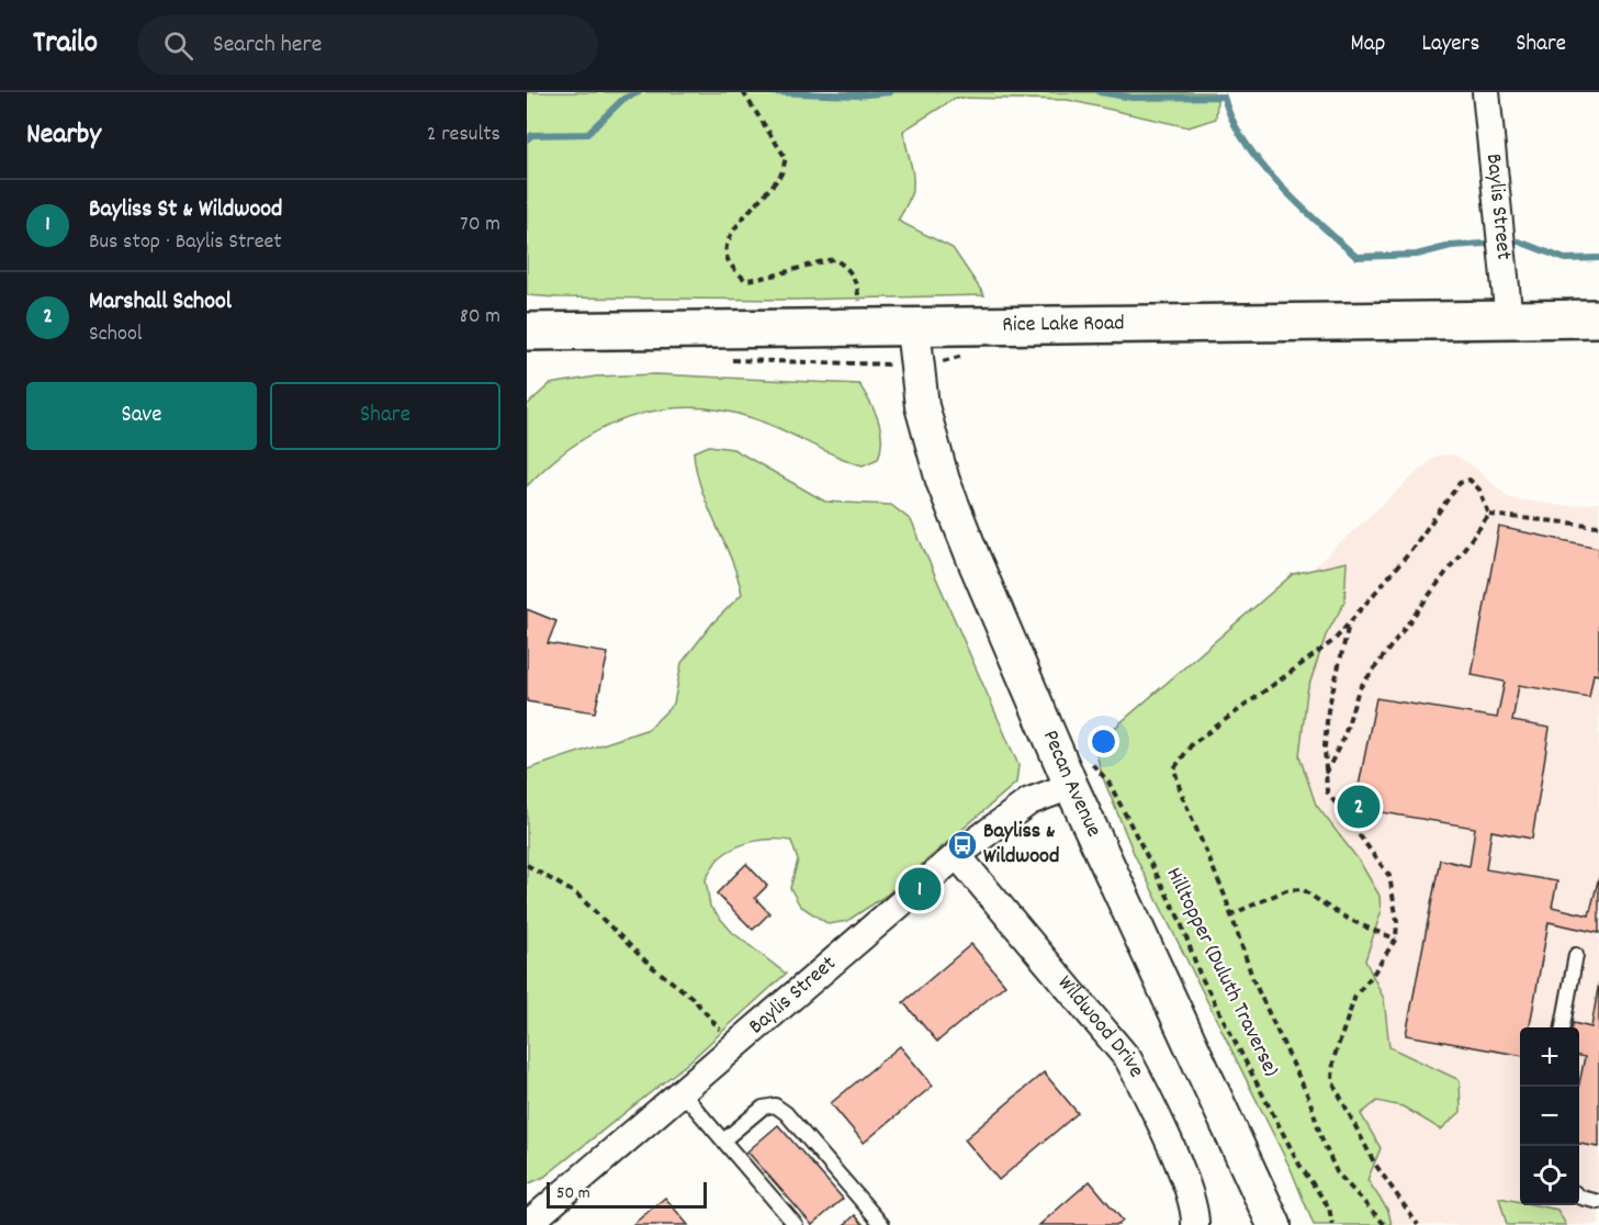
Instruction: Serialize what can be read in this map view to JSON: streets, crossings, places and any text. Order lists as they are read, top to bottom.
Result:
{
  "streets": {
    "main road": ["Rice Lake Road"],
    "street": ["Baylis Street", "Pecan Avenue", "Wildwood Drive"],
    "path": ["Hilltopper (Duluth Traverse)"]
  },
  "crossings": [
    ["Baylis Street", "Rice Lake Road"],
    ["Baylis Street", "Pecan Avenue"],
    ["Baylis Street", "Hilltopper (Duluth Traverse)"],
    ["Baylis Street", "Wildwood Drive"],
    ["Rice Lake Road", "Pecan Avenue"],
    ["Pecan Avenue", "Hilltopper (Duluth Traverse)"]
  ],
  "places": {
    "bus stop": ["Bayliss & Wildwood"]
  },
  "scale_bar": "50 m",
  "page": {
    "header": "Trailo",
    "search": "Search here",
    "nav": ["Map", "Layers", "Share"],
    "heading": ["Nearby", "2 results"],
    "list": [
      {
        "mark": "1",
        "name": "Bayliss St & Wildwood",
        "note": "Bus stop · Baylis Street",
        "value": "70 m"
      },
      {
        "mark": "2",
        "name": "Marshall School",
        "note": "School",
        "value": "80 m"
      }
    ],
    "buttons": ["Save", "Share"],
    "pins": ["2", "1"],
    "map_buttons": ["+", "−"],
    "scale": "50 m"
  }
}
